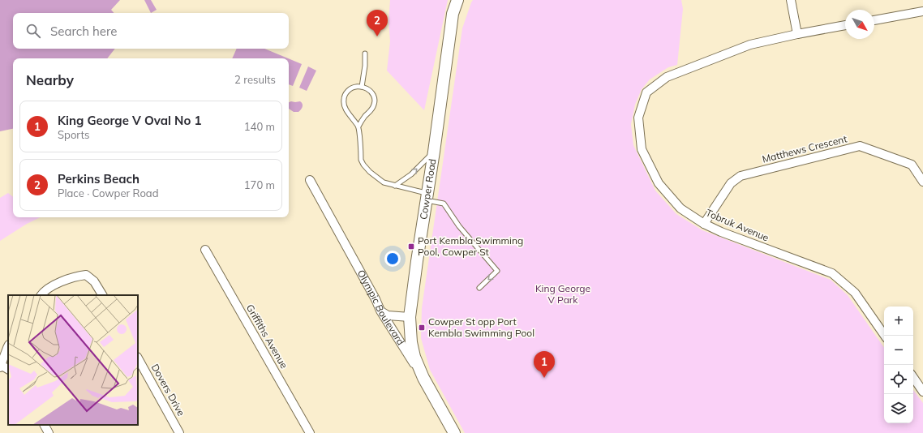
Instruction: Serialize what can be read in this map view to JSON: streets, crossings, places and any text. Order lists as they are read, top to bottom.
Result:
{
  "streets": {
    "main road": ["Cowper Road", "Olympic Boulevard"],
    "street": [
      "Matthews Crescent",
      "Tobruk Avenue",
      "Griffiths Avenue",
      "Dovers Drive"
    ]
  },
  "crossings": [
    ["Matthews Crescent", "Tobruk Avenue"],
    ["Cowper Road", "Olympic Boulevard"]
  ],
  "parks": ["King George V Park"],
  "places": {
    "transit": ["Port Kembla Swimming Pool, Cowper St", "Cowper St opp Port Kembla Swimming Pool"]
  },
  "north": "bottom right",
  "page": {
    "pins": ["2", "1"],
    "search": "Search here",
    "heading": ["Nearby", "2 results"],
    "list": [
      {
        "mark": "1",
        "name": "King George V Oval No 1",
        "note": "Sports",
        "value": "140 m"
      },
      {
        "mark": "2",
        "name": "Perkins Beach",
        "note": "Place · Cowper Road",
        "value": "170 m"
      }
    ],
    "map_buttons": ["+", "−"]
  }
}
